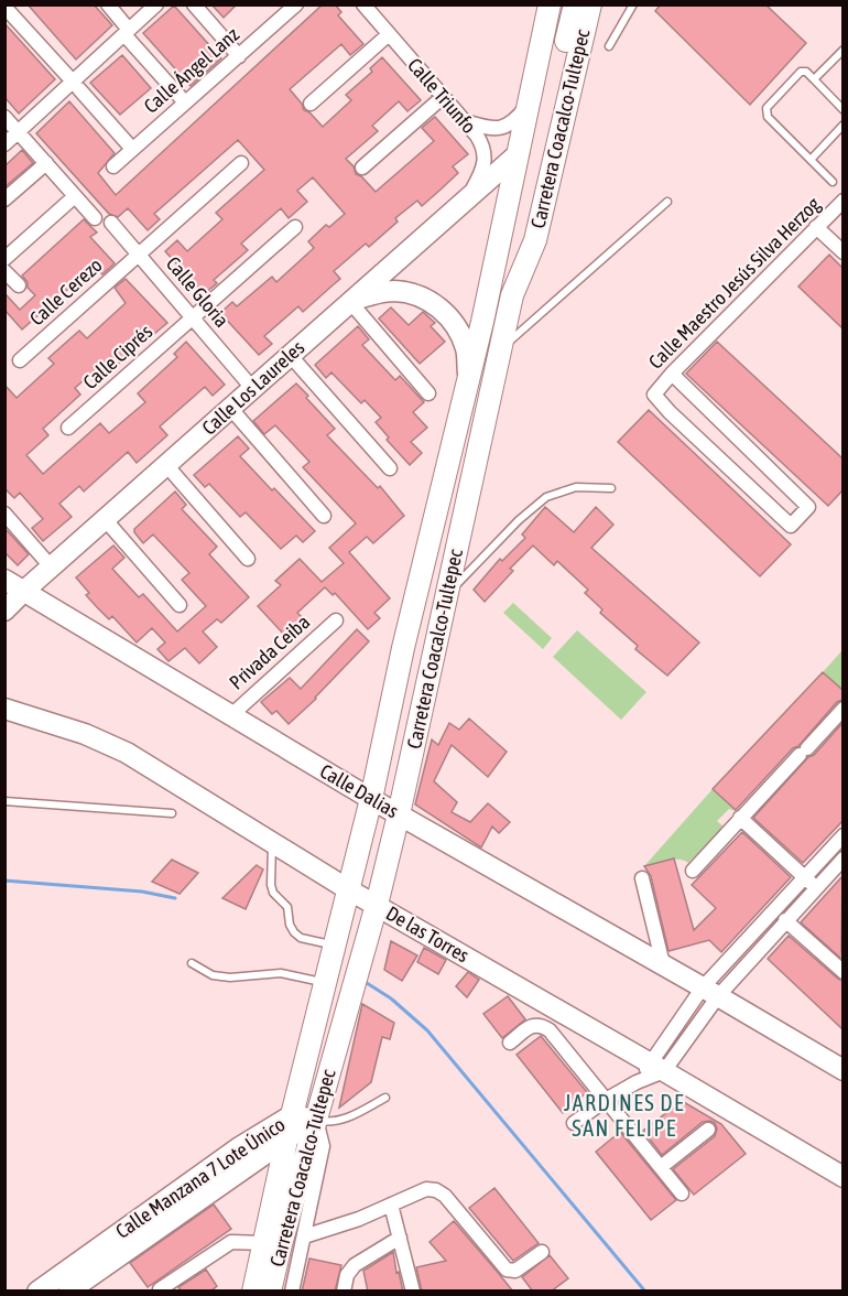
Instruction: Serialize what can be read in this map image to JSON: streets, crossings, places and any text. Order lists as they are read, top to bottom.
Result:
{
  "streets": {
    "main road": [
      "Calle Triunfo",
      "Carretera Coacalco-Tultepec",
      "Calle Los Laureles",
      "Calle Dalias",
      "De las Torres",
      "Calle Manzana 7 Lote Único"
    ],
    "street": [
      "Calle Ángel Lanz",
      "Calle Maestro Jesús Silva Herzog",
      "Calle Cerezo",
      "Calle Gloria",
      "Calle Ciprés",
      "Privada Ceiba"
    ]
  },
  "crossings": [
    ["Calle Triunfo", "Carretera Coacalco-Tultepec"],
    ["Calle Triunfo", "Calle Los Laureles"],
    ["Carretera Coacalco-Tultepec", "Calle Los Laureles"],
    ["Carretera Coacalco-Tultepec", "Calle Dalias"],
    ["Carretera Coacalco-Tultepec", "De las Torres"],
    ["Carretera Coacalco-Tultepec", "Calle Manzana 7 Lote Único"],
    ["Calle Cerezo", "Calle Gloria"],
    ["Calle Gloria", "Calle Ciprés"],
    ["Calle Gloria", "Calle Los Laureles"],
    ["Calle Los Laureles", "Calle Dalias"],
    ["Privada Ceiba", "Calle Dalias"]
  ],
  "districts": ["JARDINES DE SAN FELIPE"]
}
